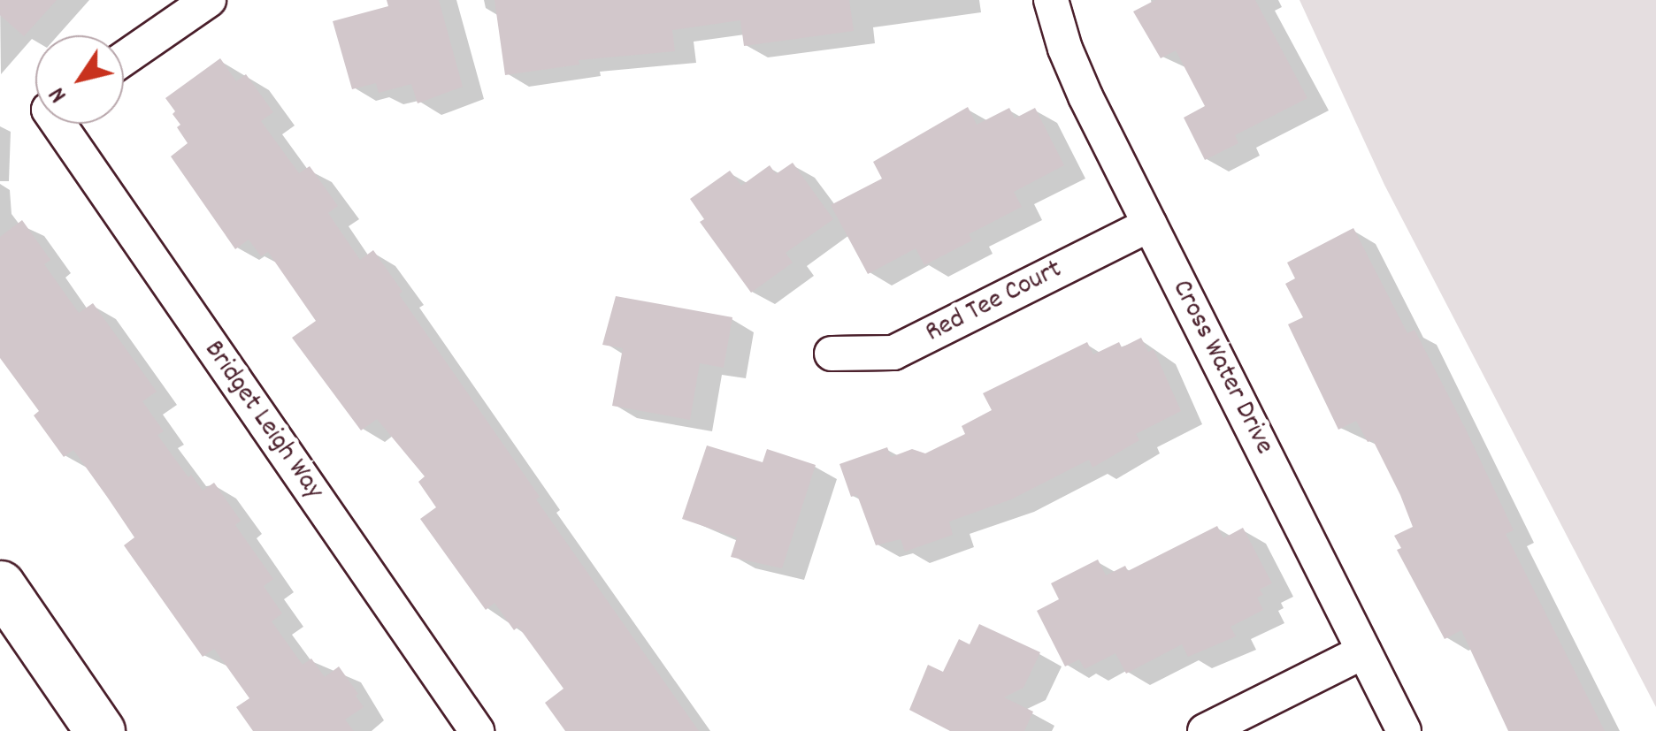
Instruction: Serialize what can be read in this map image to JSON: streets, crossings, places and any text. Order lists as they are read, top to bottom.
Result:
{
  "streets": {
    "street": ["Red Tee Court", "Cross Water Drive", "Bridget Leigh Way"]
  },
  "crossings": [
    ["Red Tee Court", "Cross Water Drive"]
  ],
  "north": "bottom left"
}
